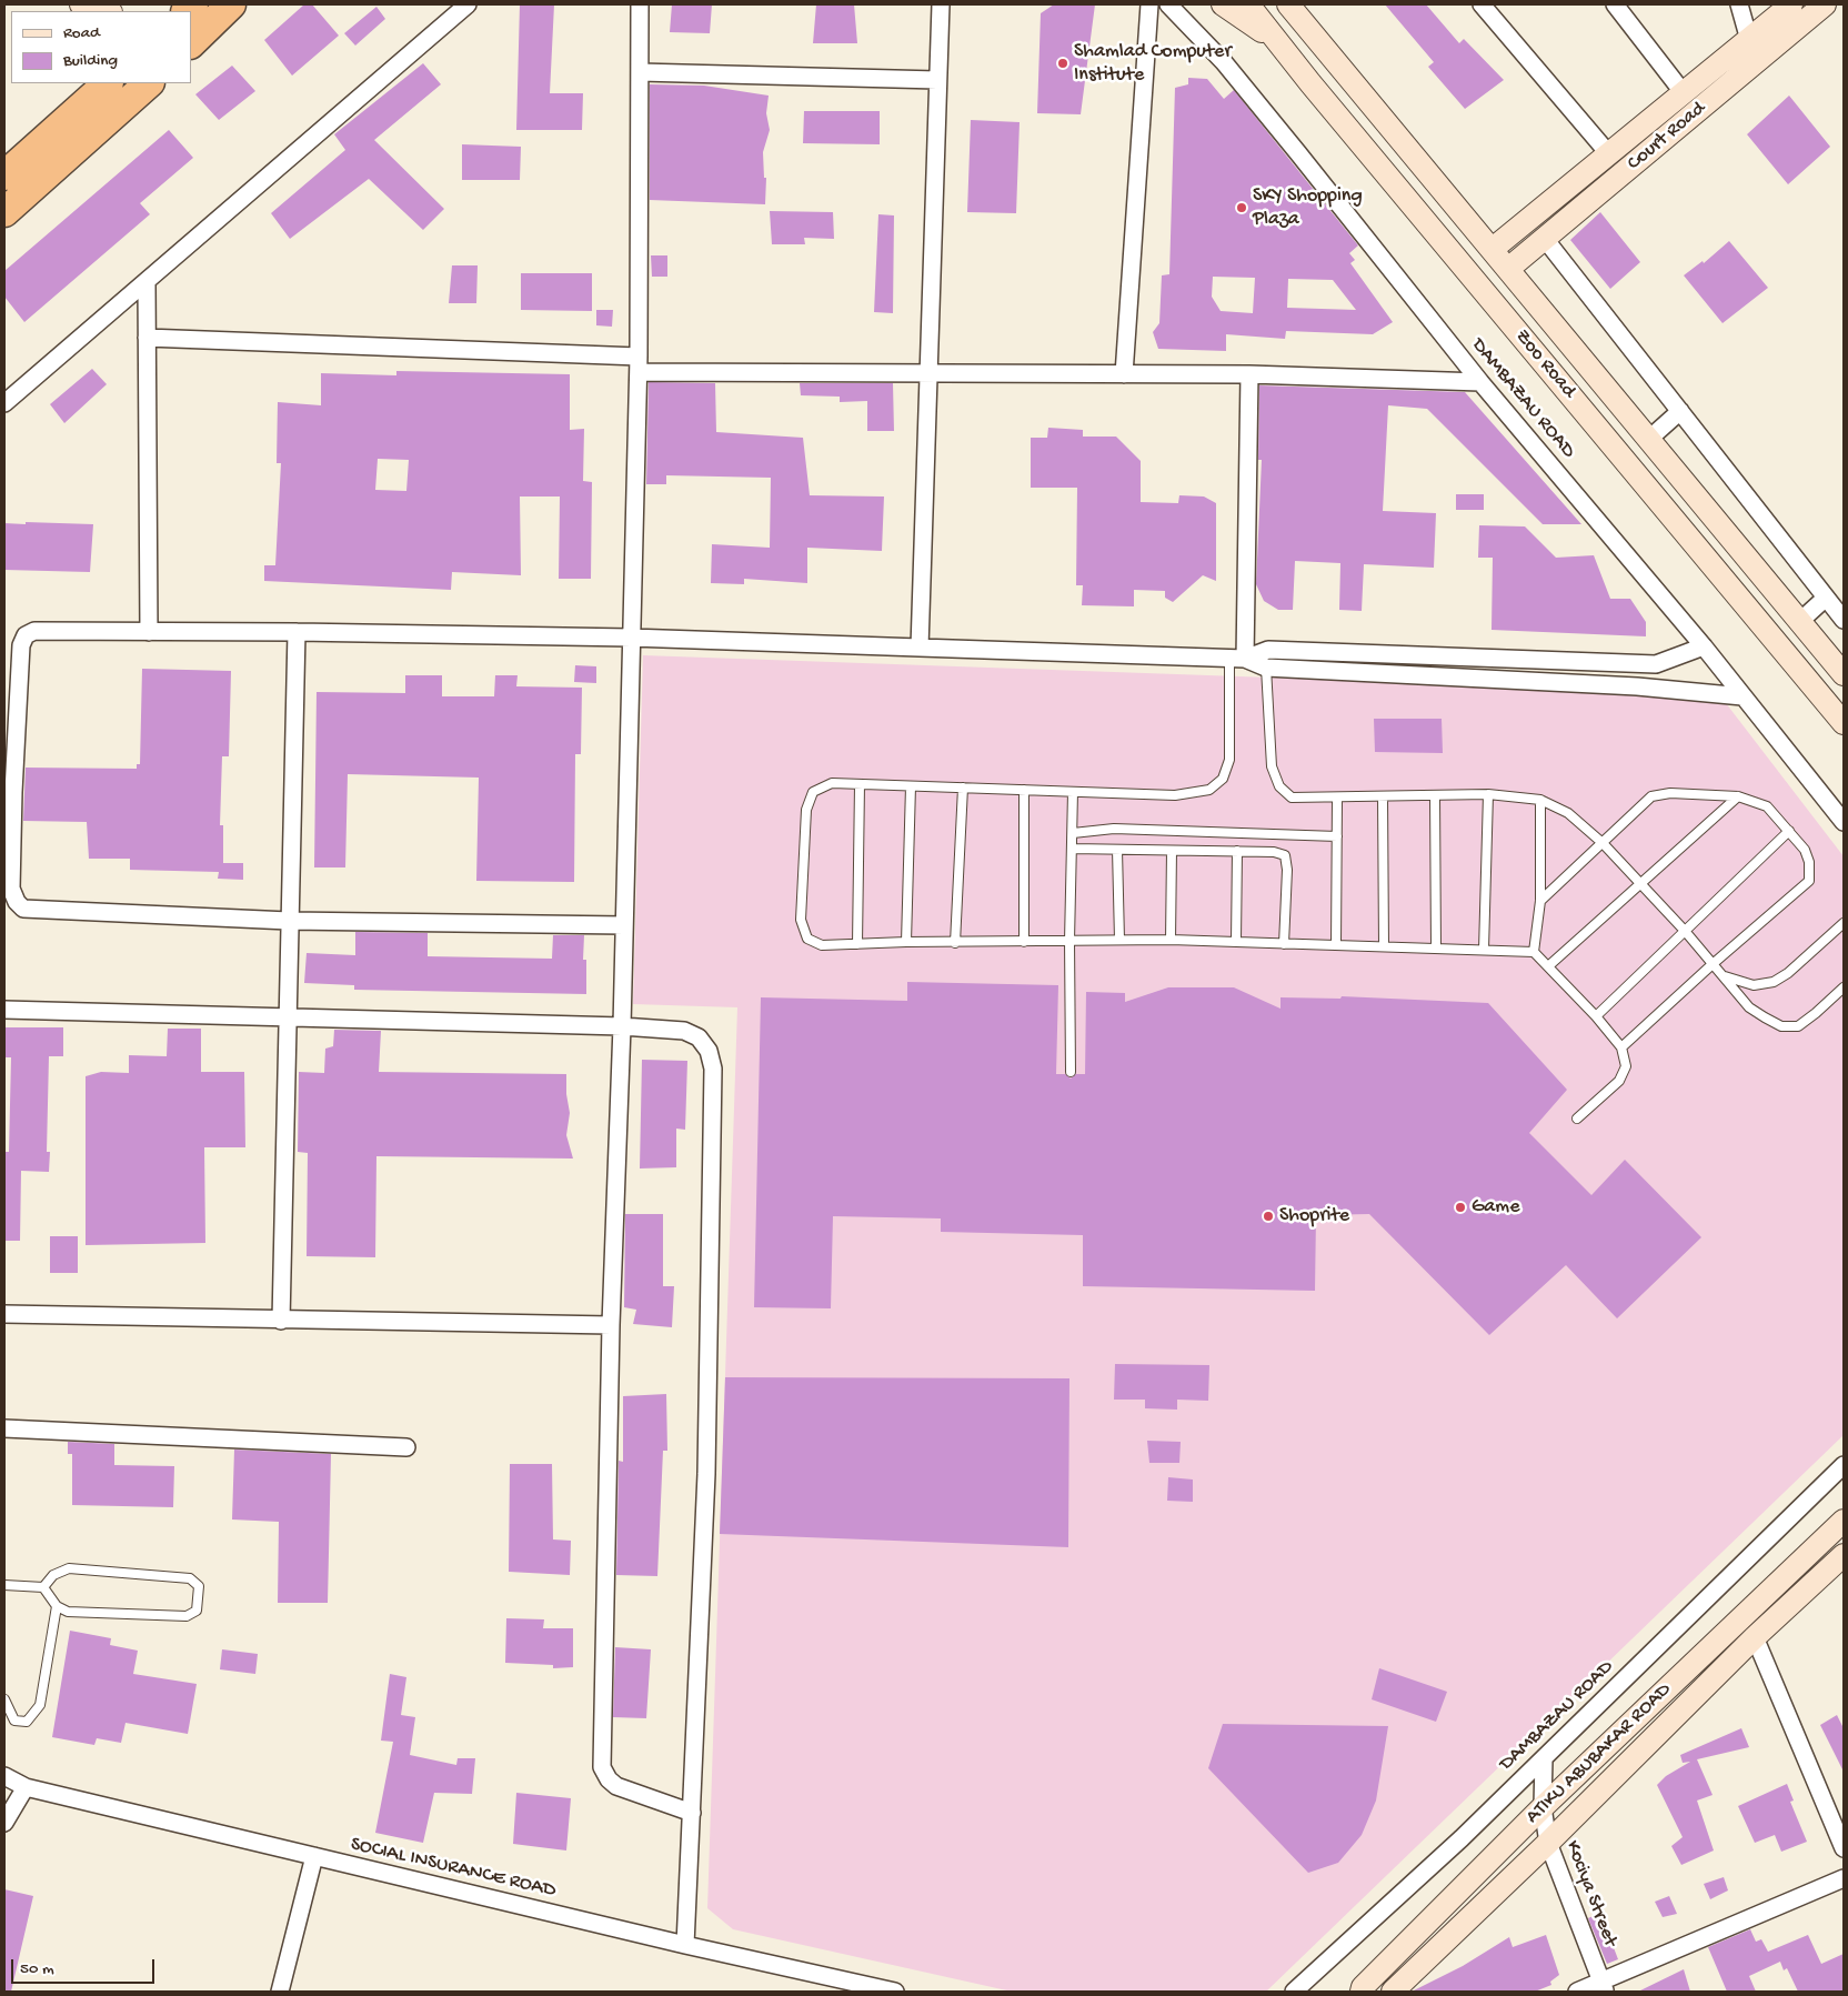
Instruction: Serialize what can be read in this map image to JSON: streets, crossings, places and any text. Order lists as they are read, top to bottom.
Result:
{
  "streets": {
    "main road": ["Court Road", "Zoo Road", "ATIKU ABUBAKAR ROAD"],
    "street": ["DAMBAZAU ROAD", "SOCIAL INSURANCE ROAD", "Kociya Street"]
  },
  "crossings": [
    ["Court Road", "Zoo Road"],
    ["DAMBAZAU ROAD", "Kociya Street"],
    ["ATIKU ABUBAKAR ROAD", "Kociya Street"]
  ],
  "places": [
    "Shamlad Computer Institute",
    "SKY Shopping Plaza",
    "Game",
    "Shoprite"
  ],
  "legend": ["Road", "Building"],
  "scale_bar": "50 m"
}
